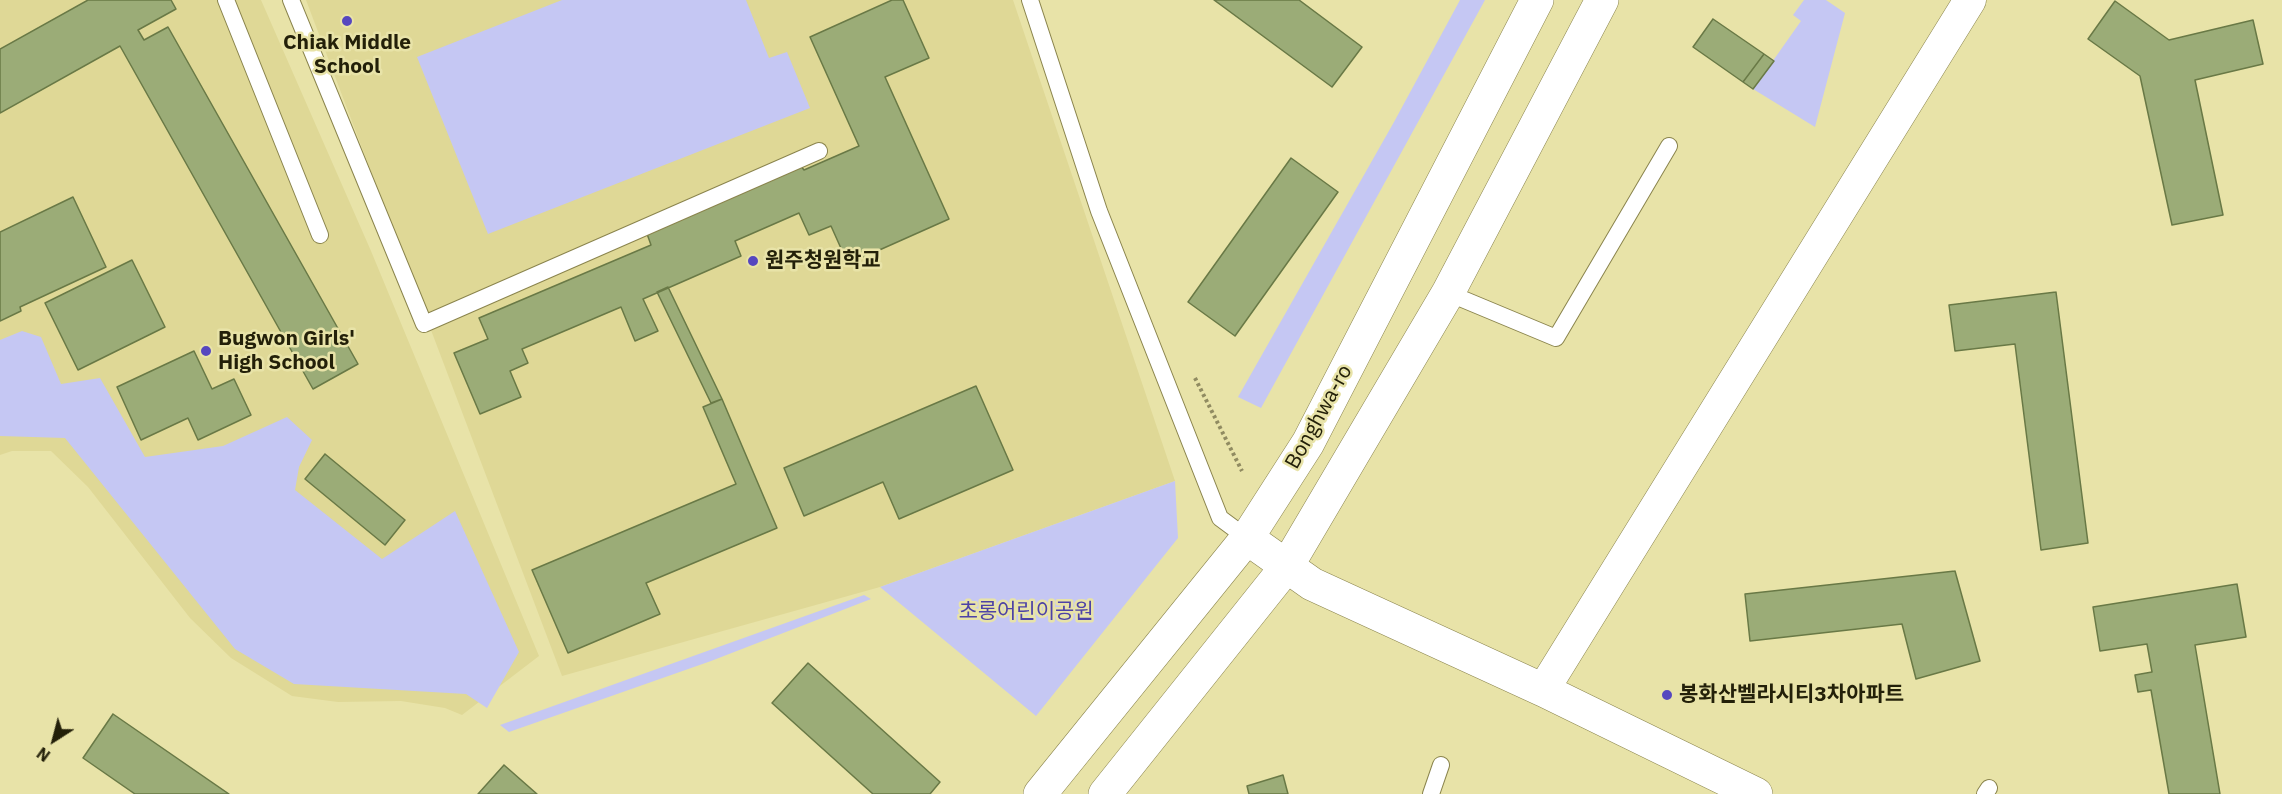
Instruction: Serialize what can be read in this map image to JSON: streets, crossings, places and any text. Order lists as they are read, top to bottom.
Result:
{
  "streets": {
    "street": ["Bonghwa-ro"]
  },
  "parks": ["초롱어린이공원"],
  "places": [
    "Chiak Middle School",
    "원주청원학교",
    "Bugwon Girls' High School",
    "봉화산벨라시티3차아파트"
  ],
  "north": "bottom left"
}
